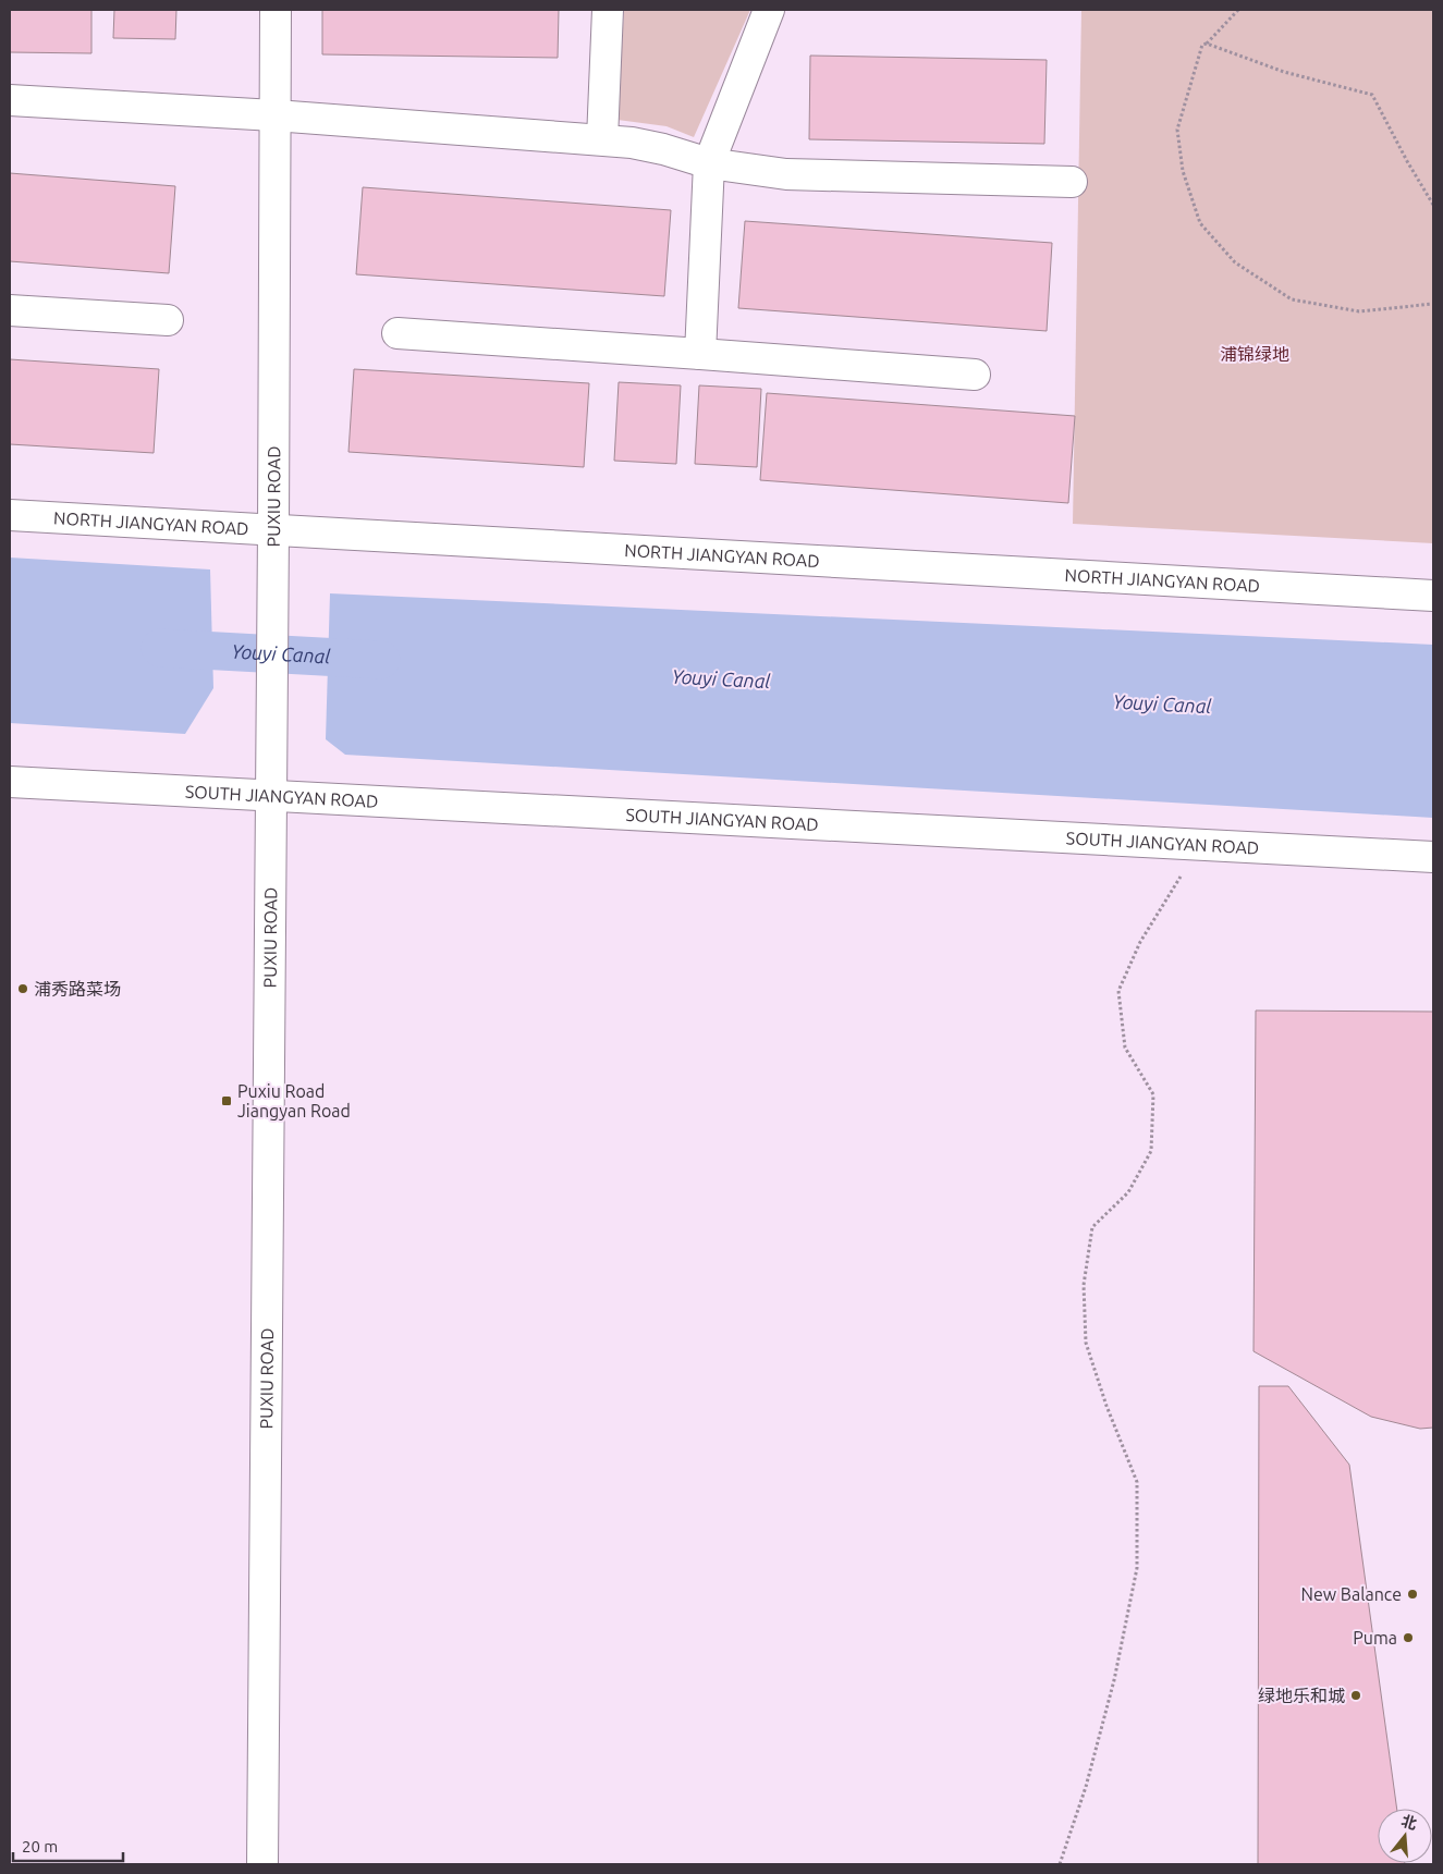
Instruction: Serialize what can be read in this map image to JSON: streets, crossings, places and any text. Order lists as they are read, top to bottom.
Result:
{
  "streets": {
    "street": ["PUXIU ROAD", "NORTH JIANGYAN ROAD", "SOUTH JIANGYAN ROAD"]
  },
  "crossings": [
    ["PUXIU ROAD", "NORTH JIANGYAN ROAD"],
    ["PUXIU ROAD", "SOUTH JIANGYAN ROAD"]
  ],
  "water": ["Youyi Canal"],
  "parks": ["浦锦绿地"],
  "places": {
    "other": [
      "浦秀路菜场",
      "New Balance",
      "Puma",
      "绿地乐和城"
    ],
    "transit": ["Puxiu Road Jiangyan Road"]
  },
  "scale_bar": "20 m",
  "north": "top"
}
